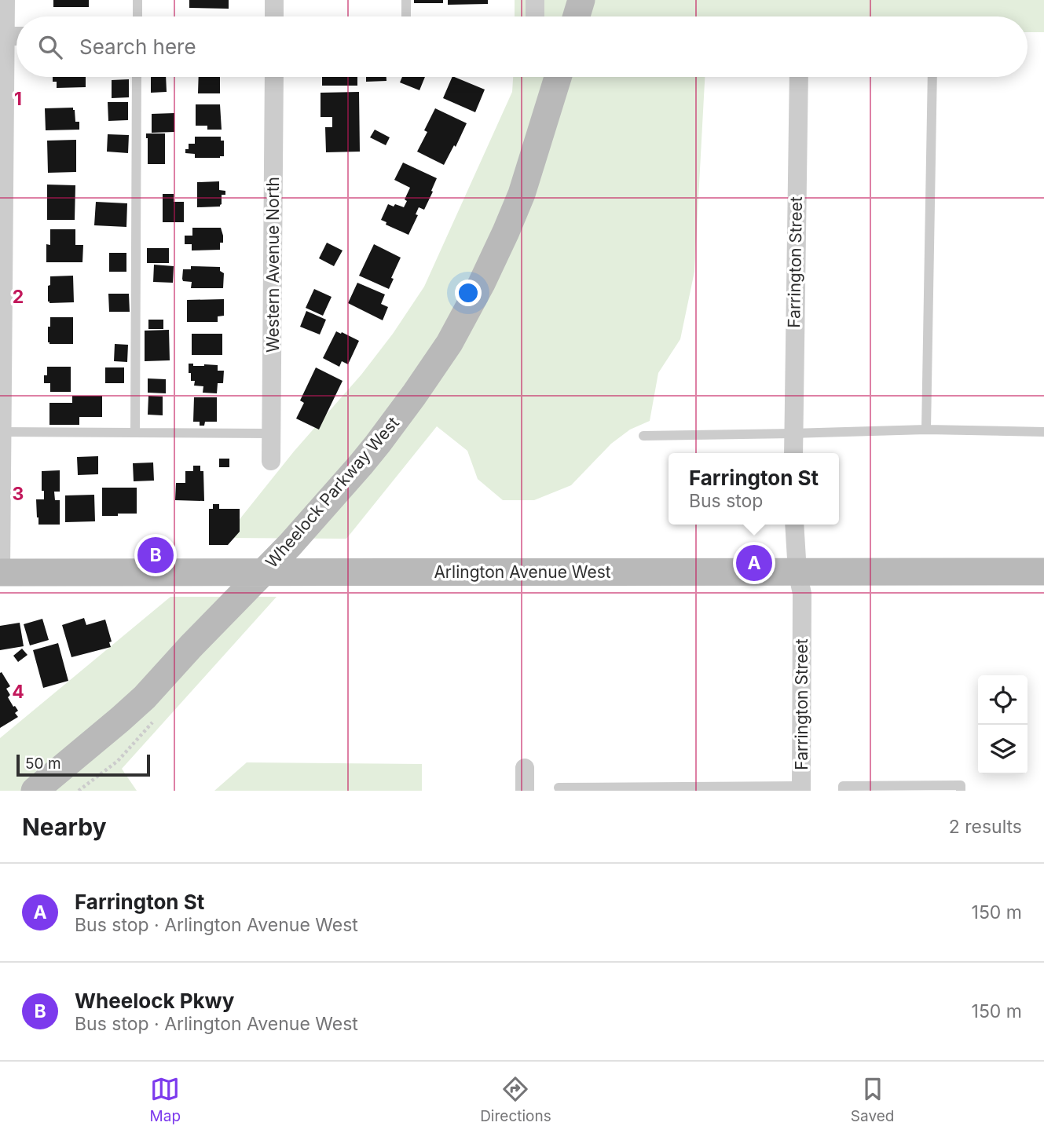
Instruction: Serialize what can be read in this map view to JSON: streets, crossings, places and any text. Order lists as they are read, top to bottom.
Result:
{
  "streets": {
    "street": [
      "Farrington Street",
      "Western Avenue North",
      "Wheelock Parkway West",
      "Arlington Avenue West"
    ]
  },
  "crossings": [
    ["Farrington Street", "Arlington Avenue West"],
    ["Wheelock Parkway West", "Arlington Avenue West"]
  ],
  "scale_bar": "50 m",
  "page": {
    "search": "Search here",
    "popup": ["Farrington St", "Bus stop"],
    "pins": ["B", "A"],
    "scale": "50 m",
    "heading": ["Nearby", "2 results"],
    "list": [
      {
        "mark": "A",
        "name": "Farrington St",
        "note": "Bus stop · Arlington Avenue West",
        "value": "150 m"
      },
      {
        "mark": "B",
        "name": "Wheelock Pkwy",
        "note": "Bus stop · Arlington Avenue West",
        "value": "150 m"
      }
    ],
    "nav": ["Map", "Directions", "Saved"]
  },
  "grid": {
    "rows": [
      "1",
      "2",
      "3",
      "4"
    ]
  }
}
